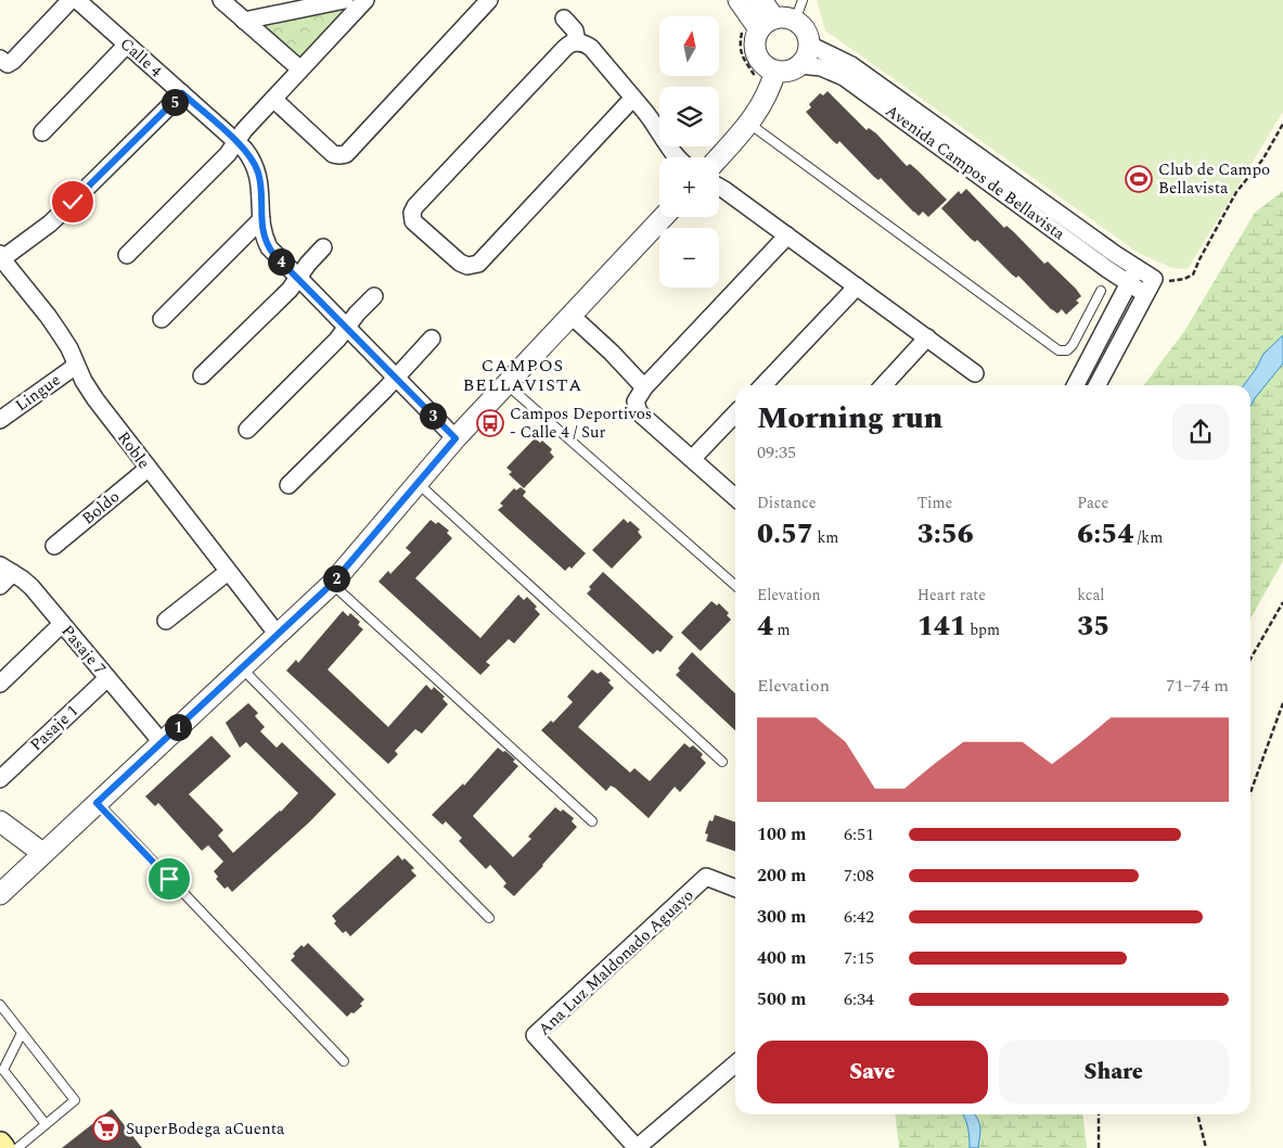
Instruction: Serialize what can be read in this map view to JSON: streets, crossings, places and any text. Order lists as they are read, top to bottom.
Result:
{
  "streets": {
    "street": [
      "Calle 4",
      "Avenida Campos de Bellavista",
      "Lingue",
      "Roble",
      "Boldo",
      "Pasaje 7",
      "Pasaje 1",
      "Ana Luz Maldonado Aguayo"
    ]
  },
  "crossings": [
    ["Lingue", "Roble"],
    ["Roble", "Boldo"],
    ["Pasaje 7", "Pasaje 1"]
  ],
  "districts": ["CAMPOS BELLAVISTA"],
  "places": {
    "sports": ["Club de Campo Bellavista"],
    "bus stop": ["Campos Deportivos - Calle 4 / Sur"],
    "supermarket": ["SuperBodega aCuenta"]
  },
  "north": "top",
  "page": {
    "map_buttons": ["+", "−"],
    "pins": [
      "5",
      "4",
      "3",
      "2",
      "1"
    ],
    "heading": ["Morning run", "09:35"],
    "stats": [
      ["Distance", "0.57 km"],
      ["Time", "3:56"],
      ["Pace", "6:54 /km"],
      ["Elevation", "4 m"],
      ["Heart rate", "141 bpm"],
      ["kcal", "35"]
    ],
    "chart": ["Elevation", "71–74 m"],
    "list": [
      {
        "name": "100 m",
        "note": "6:51"
      },
      {
        "name": "200 m",
        "note": "7:08"
      },
      {
        "name": "300 m",
        "note": "6:42"
      },
      {
        "name": "400 m",
        "note": "7:15"
      },
      {
        "name": "500 m",
        "note": "6:34"
      }
    ],
    "buttons": ["Save", "Share"]
  }
}
